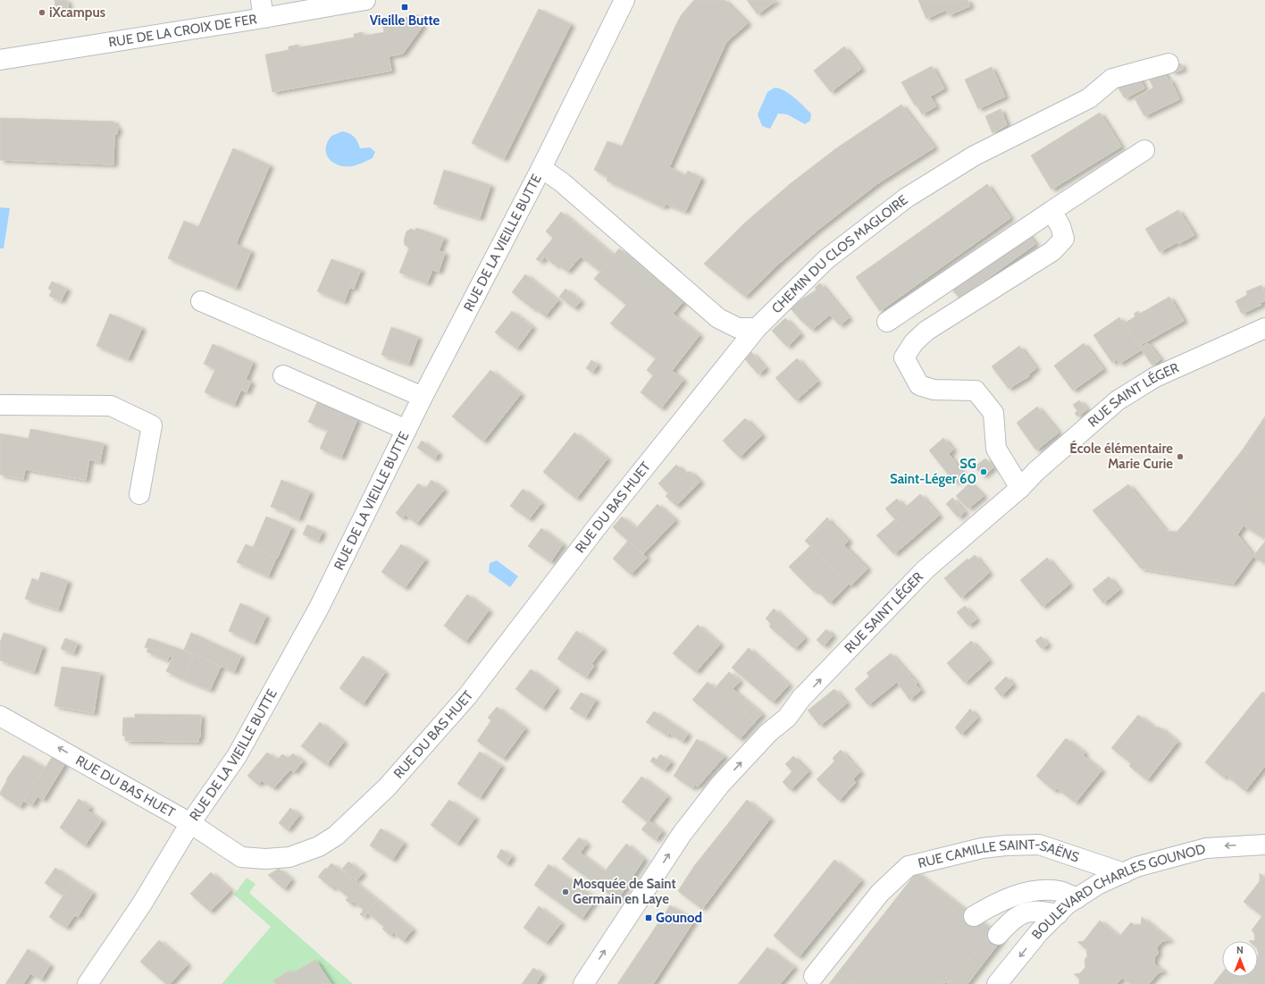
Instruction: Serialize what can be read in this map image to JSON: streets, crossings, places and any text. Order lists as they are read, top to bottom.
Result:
{
  "streets": {
    "street": [
      "RUE DE LA CROIX DE FER",
      "RUE DE LA VIEILLE BUTTE",
      "CHEMIN DU CLOS MAGLOIRE",
      "RUE SAINT LÉGER",
      "RUE DU BAS HUET",
      "RUE CAMILLE SAINT-SAËNS",
      "BOULEVARD CHARLES GOUNOD"
    ]
  },
  "crossings": [
    ["RUE DE LA VIEILLE BUTTE", "RUE DU BAS HUET"],
    ["CHEMIN DU CLOS MAGLOIRE", "RUE DU BAS HUET"],
    ["RUE CAMILLE SAINT-SAËNS", "BOULEVARD CHARLES GOUNOD"]
  ],
  "one_way": ["RUE SAINT LÉGER"],
  "places": {
    "transit": ["Vieille Butte", "Gounod"],
    "other": [
      "iXcampus",
      "École élémentaire Marie Curie",
      "SG Saint-Léger 60",
      "Mosquée de Saint Germain en Laye"
    ]
  },
  "north": "top"
}
